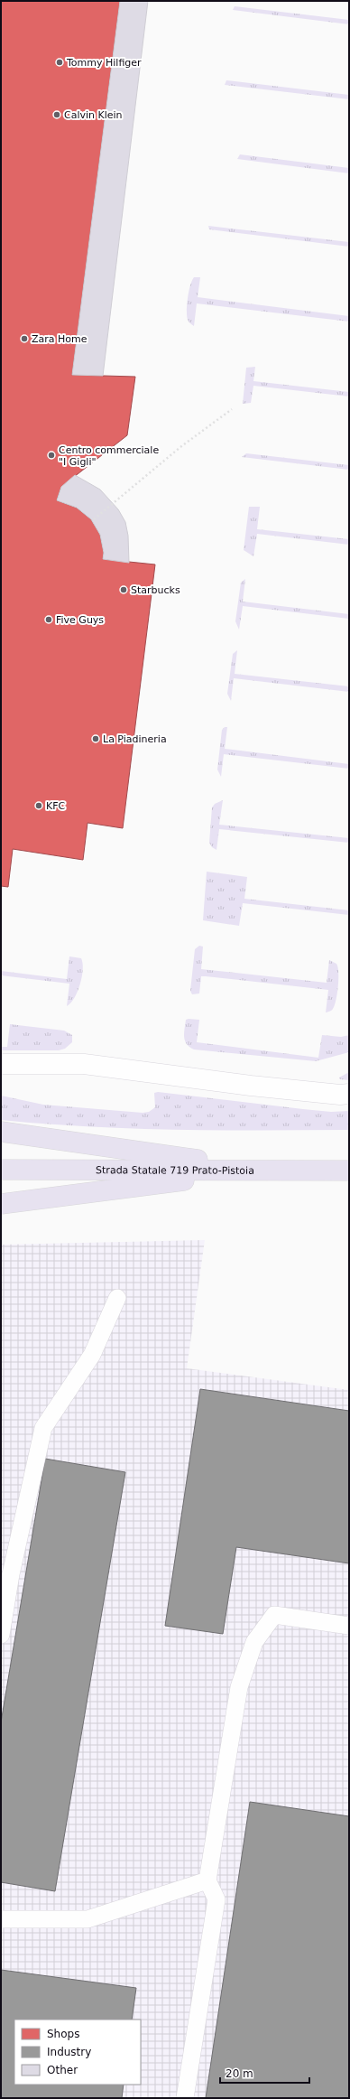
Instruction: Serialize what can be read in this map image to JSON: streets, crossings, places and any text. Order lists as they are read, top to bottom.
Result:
{
  "streets": {
    "highway": ["Strada Statale 719 Prato-Pistoia"]
  },
  "places": [
    "Tommy Hilfiger",
    "Calvin Klein",
    "Zara Home",
    "Centro commerciale \"I Gigli\"",
    "Starbucks",
    "Five Guys",
    "La Piadineria",
    "KFC"
  ],
  "legend": ["Shops", "Industry", "Other"],
  "scale_bar": "20 m"
}
